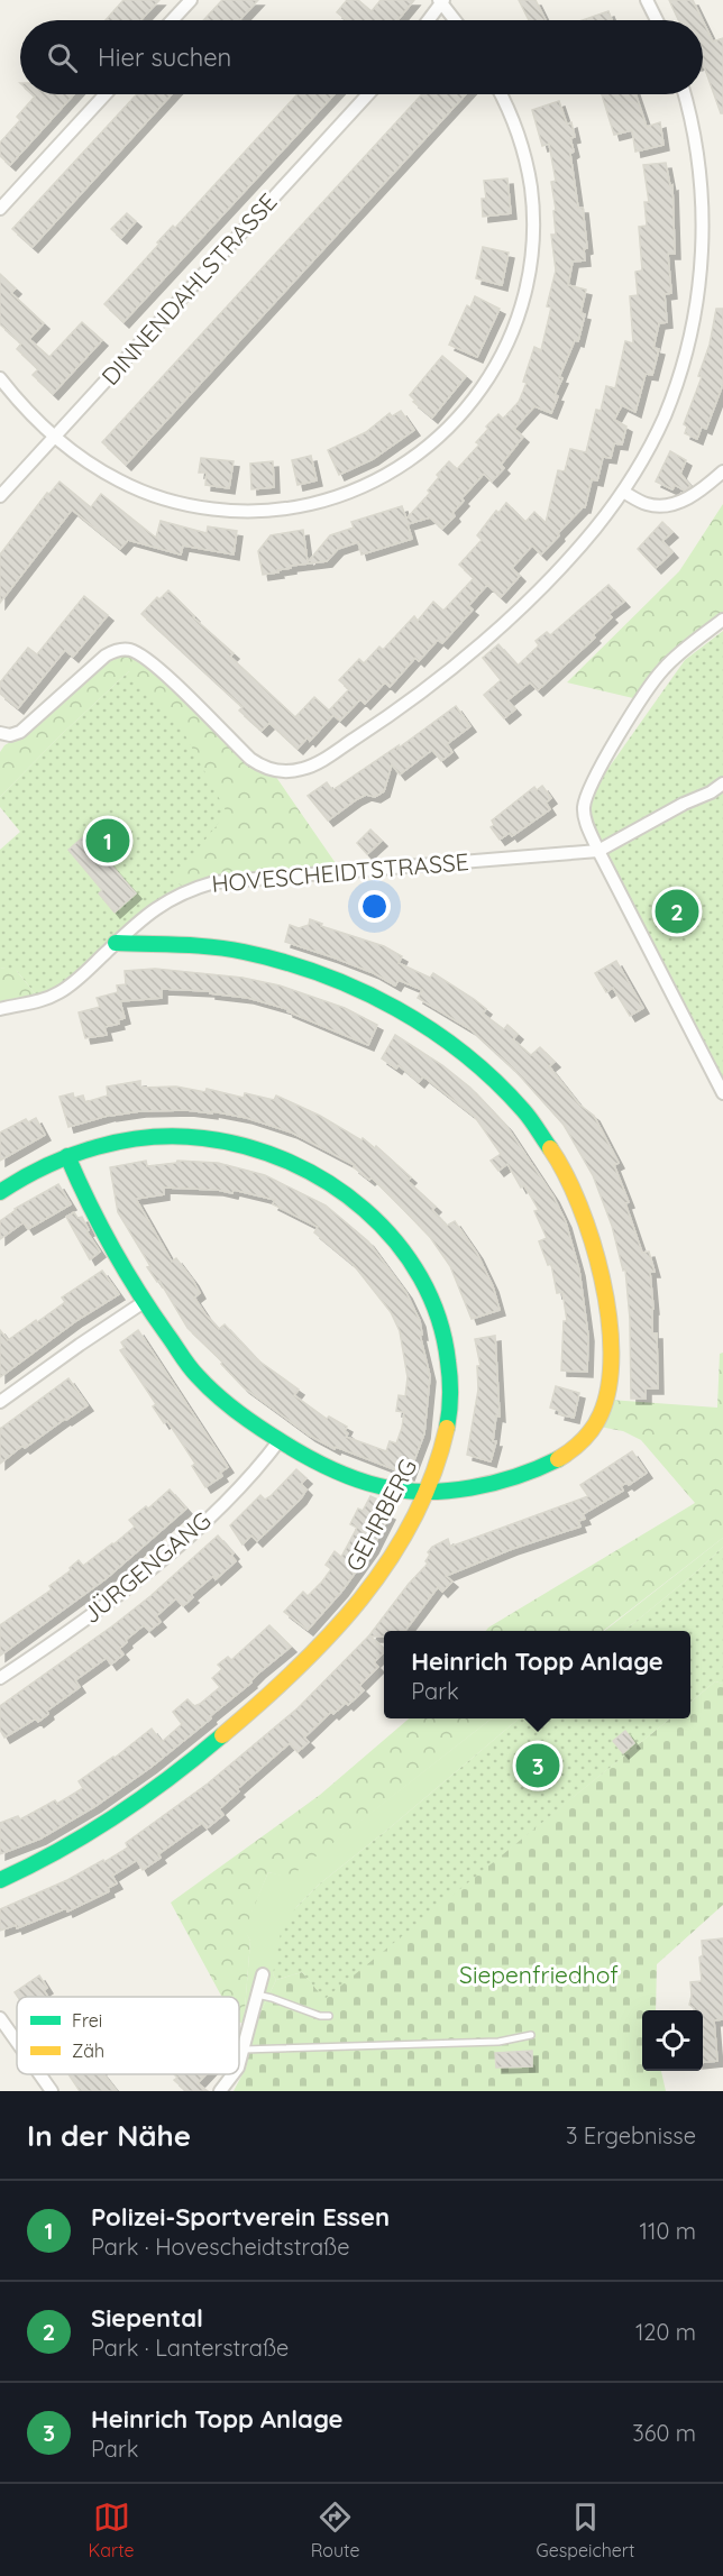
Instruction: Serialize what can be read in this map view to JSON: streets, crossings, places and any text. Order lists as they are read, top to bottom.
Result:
{
  "streets": {
    "street": [
      "DINNENDAHLSTRASSE",
      "HOVESCHEIDTSTRASSE",
      "GEHRBERG",
      "JÜRGENGANG"
    ]
  },
  "parks": ["Siepenfriedhof"],
  "legend": ["Frei", "Zäh"],
  "page": {
    "search": "Hier suchen",
    "pins": ["1", "2", "3"],
    "popup": ["Heinrich Topp Anlage", "Park"],
    "heading": ["In der Nähe", "3 Ergebnisse"],
    "list": [
      {
        "mark": "1",
        "name": "Polizei-Sportverein Essen",
        "note": "Park · Hovescheidtstraße",
        "value": "110 m"
      },
      {
        "mark": "2",
        "name": "Siepental",
        "note": "Park · Lanterstraße",
        "value": "120 m"
      },
      {
        "mark": "3",
        "name": "Heinrich Topp Anlage",
        "note": "Park",
        "value": "360 m"
      }
    ],
    "nav": ["Karte", "Route", "Gespeichert"]
  }
}
